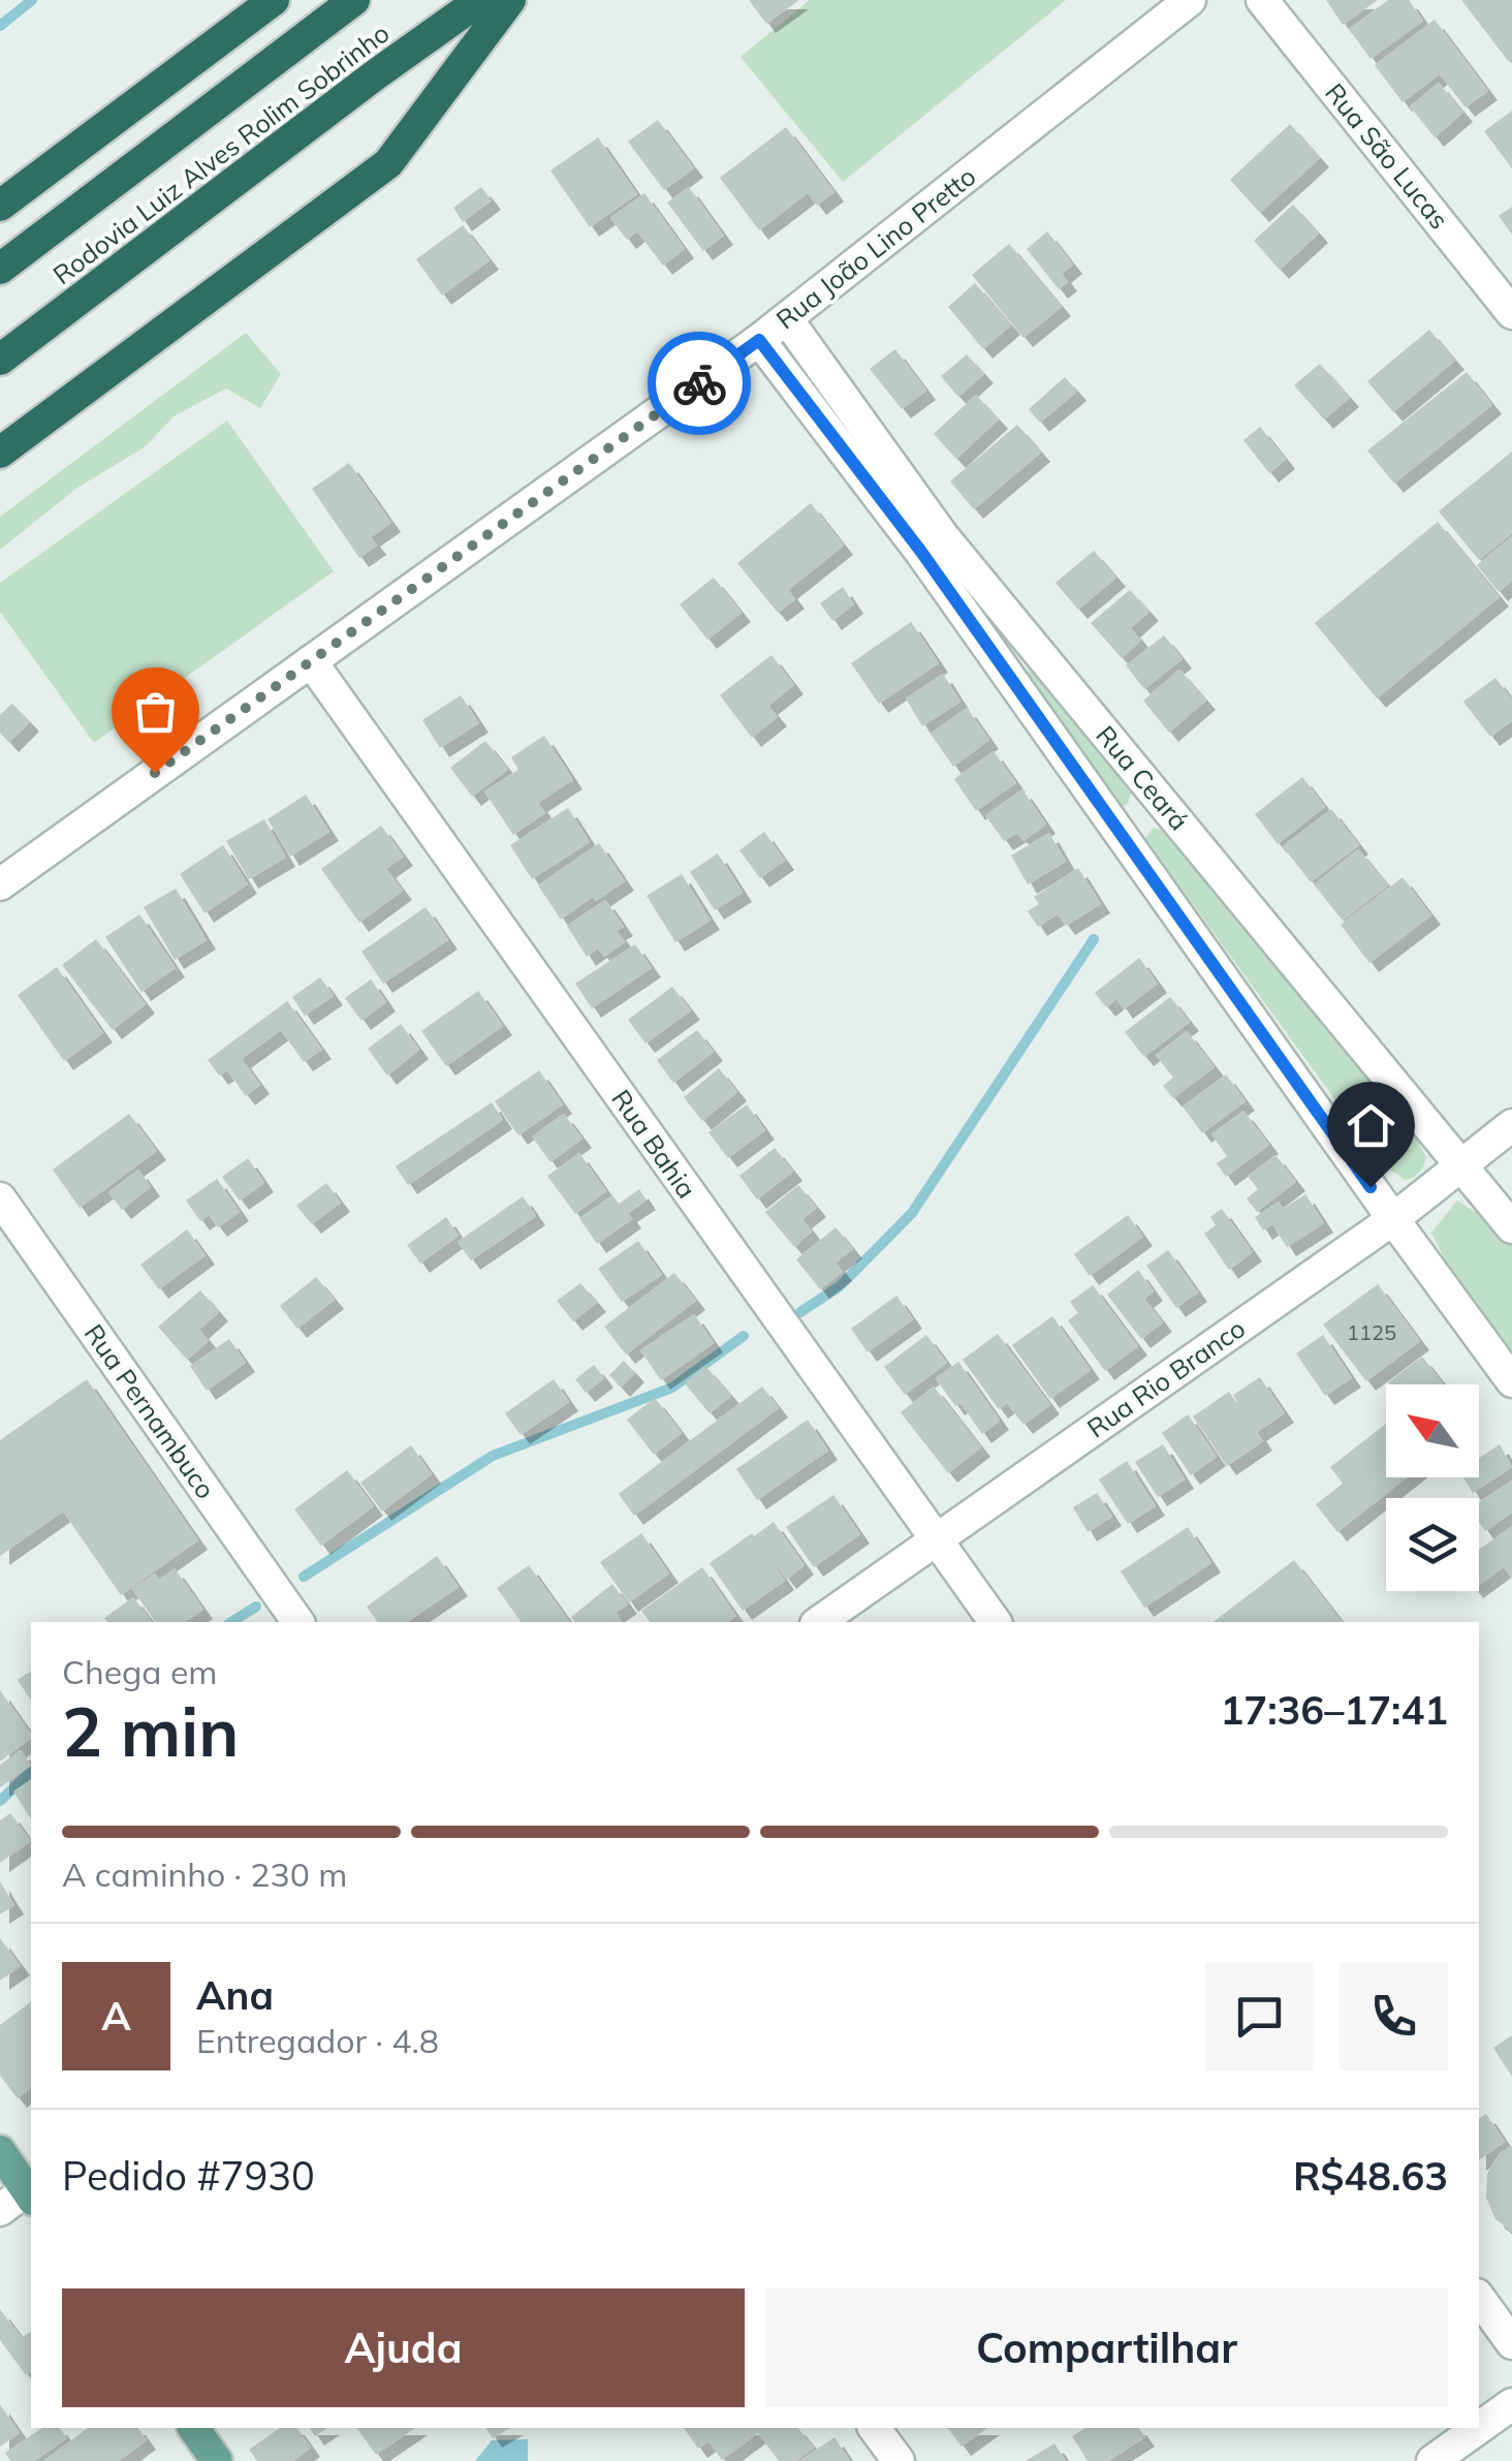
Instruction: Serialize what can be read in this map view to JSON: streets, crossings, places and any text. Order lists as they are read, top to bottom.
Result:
{
  "streets": {
    "highway": ["Rodovia Luiz Alves Rolim Sobrinho"],
    "street": [
      "Rua São Lucas",
      "Rua João Lino Pretto",
      "Rua Ceará",
      "Rua Bahia",
      "Rua Rio Branco",
      "Rua Pernambuco"
    ]
  },
  "crossings": [
    ["Rua João Lino Pretto", "Rua Ceará"],
    ["Rua João Lino Pretto", "Rua Bahia"],
    ["Rua Ceará", "Rua Rio Branco"],
    ["Rua Bahia", "Rua Rio Branco"]
  ],
  "house_numbers": ["1125"],
  "north": "top left",
  "page": {
    "heading": ["2 min", "Chega em", "17:36–17:41"],
    "panel": [
      "Ana",
      "Entregador · 4.8",
      "Pedido #7930",
      "R$48.63"
    ],
    "bar": "A caminho · 230 m",
    "round": "A",
    "buttons": ["Ajuda", "Compartilhar"]
  }
}
